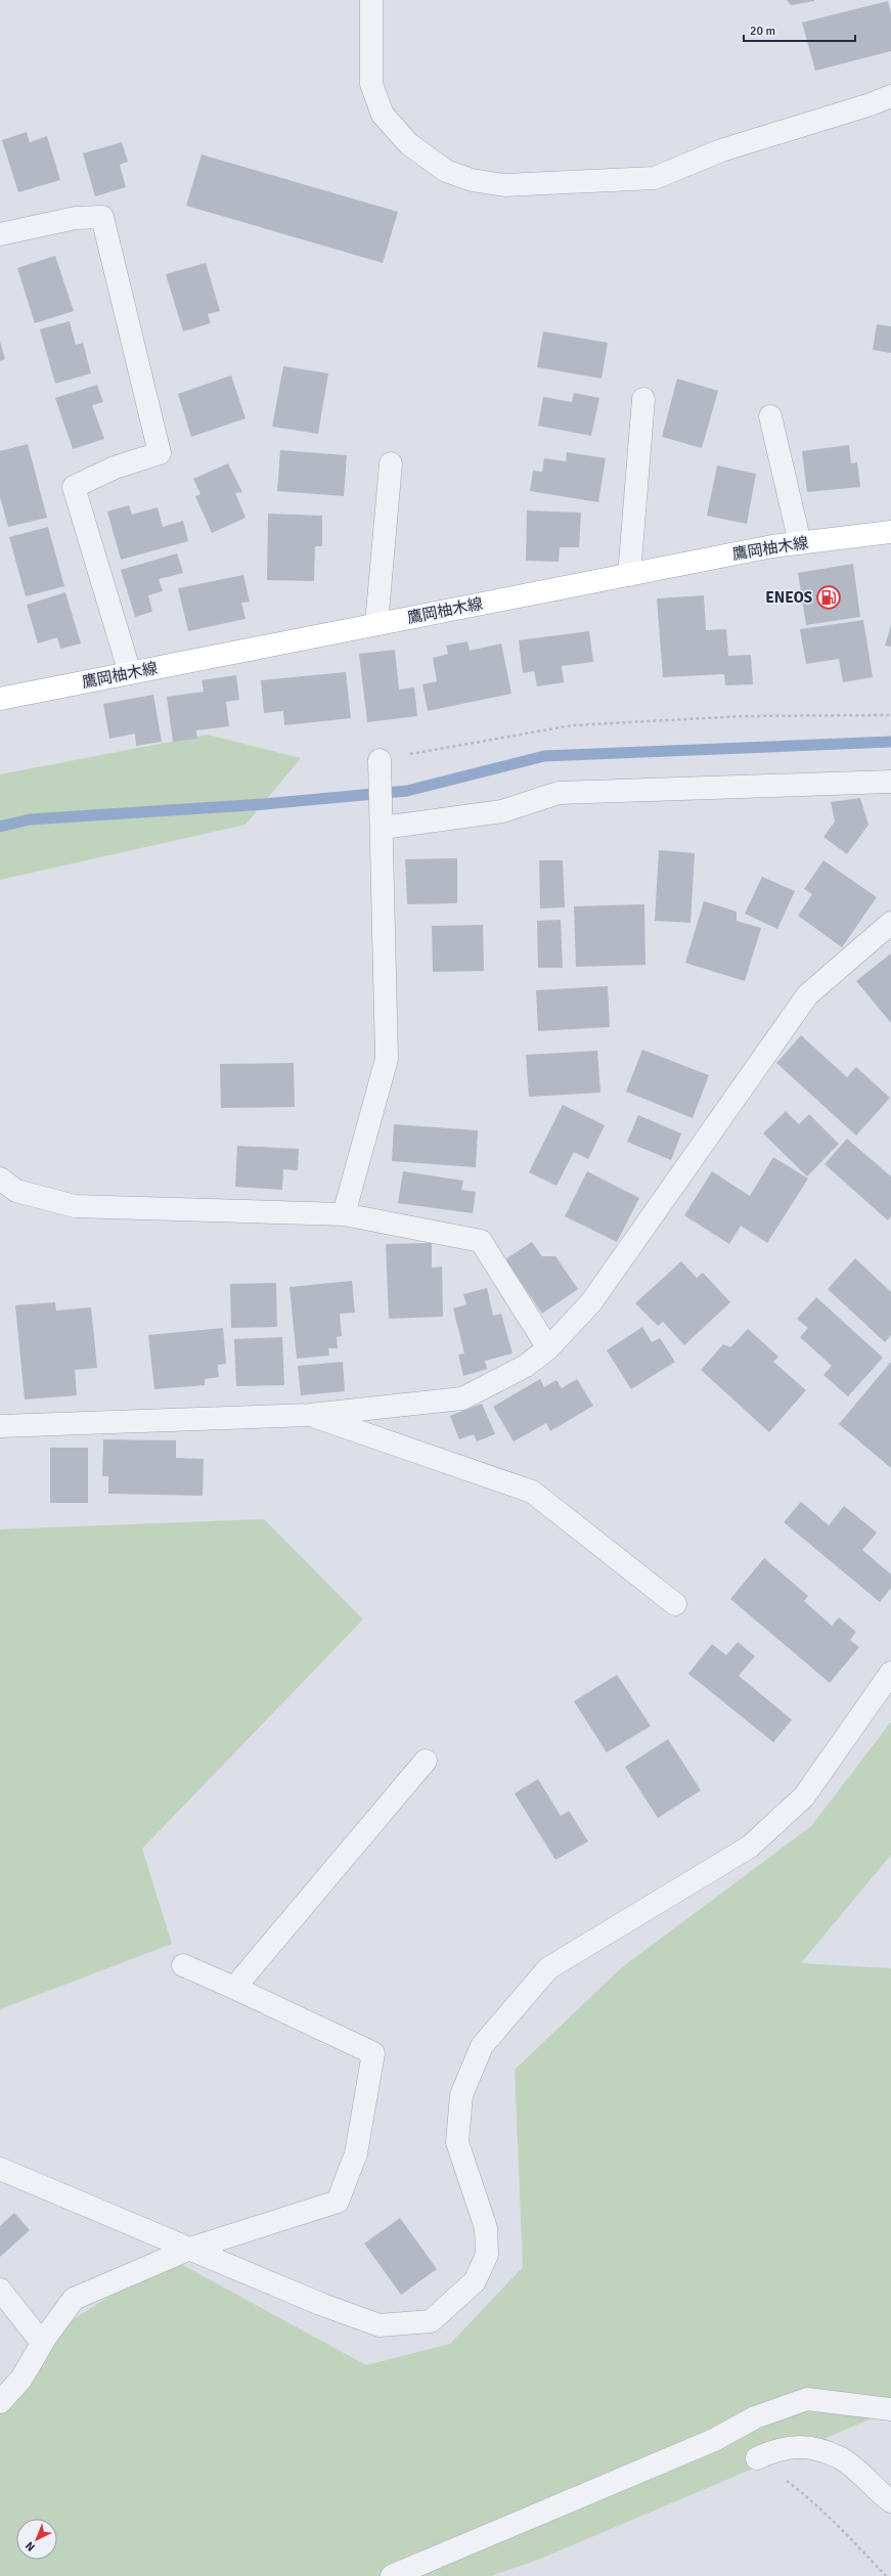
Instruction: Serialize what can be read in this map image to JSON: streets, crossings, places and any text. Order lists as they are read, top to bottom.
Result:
{
  "streets": {
    "main road": ["鷹岡柚木線"]
  },
  "places": {
    "fuel station": ["ENEOS"]
  },
  "scale_bar": "20 m",
  "north": "bottom left"
}
